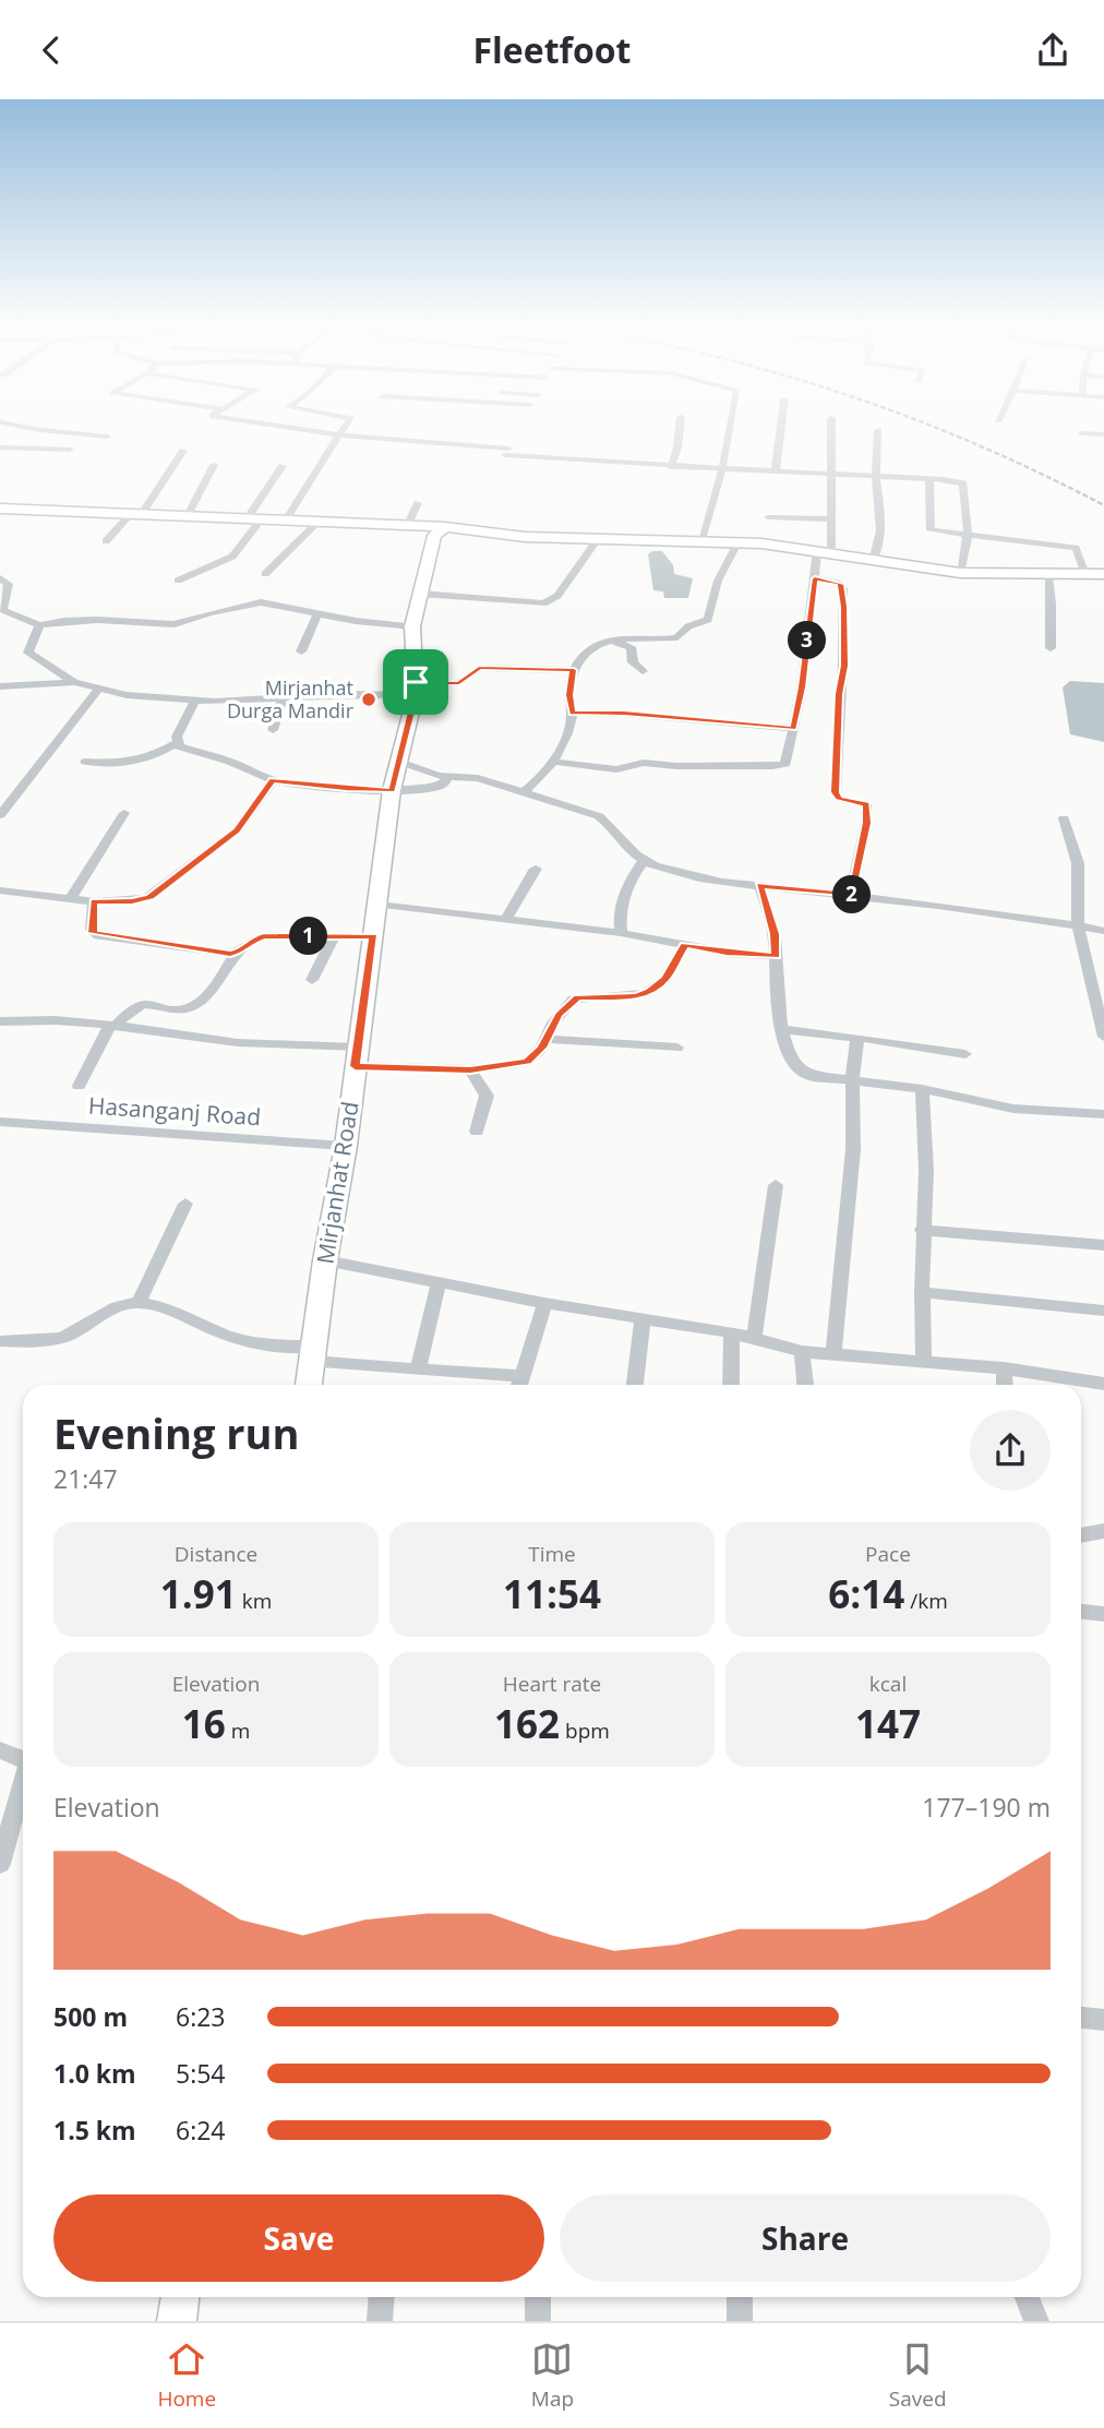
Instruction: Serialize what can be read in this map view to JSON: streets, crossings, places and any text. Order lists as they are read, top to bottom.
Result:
{
  "streets": {
    "main road": ["Mirjanhat Road"],
    "street": ["Hasanganj Road"]
  },
  "crossings": [
    ["Hasanganj Road", "Mirjanhat Road"]
  ],
  "places": ["Mirjanhat Durga Mandir"],
  "page": {
    "header": "Fleetfoot",
    "pins": ["3", "2", "1"],
    "heading": ["Evening run", "21:47"],
    "stats": [
      ["Distance", "1.91 km"],
      ["Time", "11:54"],
      ["Pace", "6:14 /km"],
      ["Elevation", "16 m"],
      ["Heart rate", "162 bpm"],
      ["kcal", "147"]
    ],
    "chart": ["Elevation", "177–190 m"],
    "list": [
      {
        "name": "500 m",
        "note": "6:23"
      },
      {
        "name": "1.0 km",
        "note": "5:54"
      },
      {
        "name": "1.5 km",
        "note": "6:24"
      }
    ],
    "buttons": ["Save", "Share"],
    "tabs": ["Home", "Map", "Saved"]
  }
}
